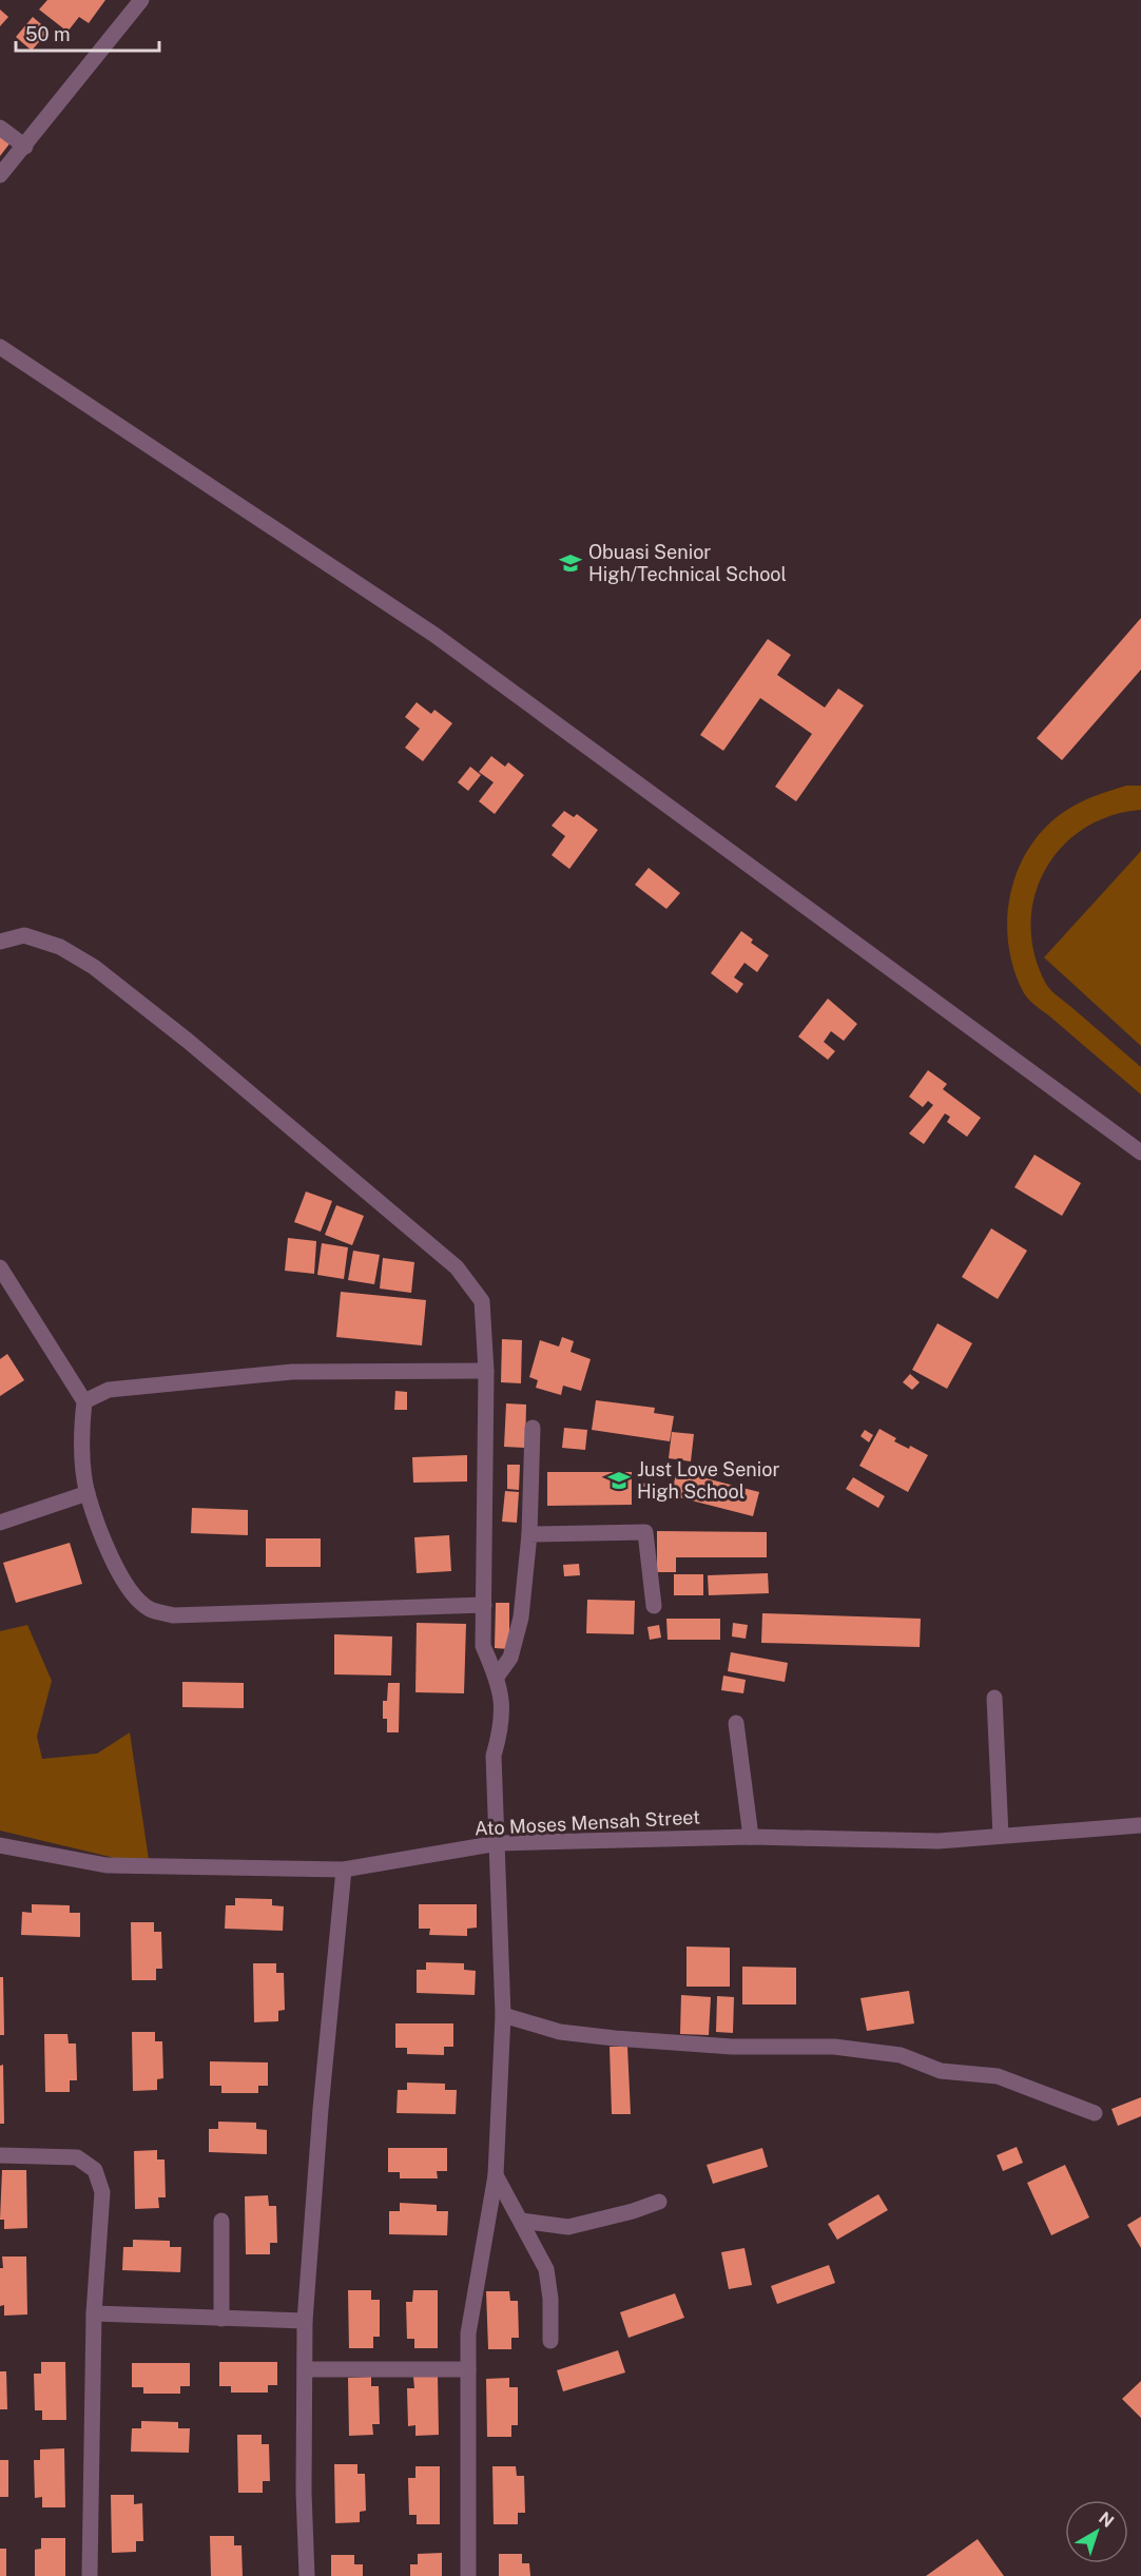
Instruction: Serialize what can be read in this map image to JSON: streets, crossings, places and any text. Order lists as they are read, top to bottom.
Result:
{
  "streets": {
    "street": ["Ato Moses Mensah Street"]
  },
  "places": {
    "school or university": ["Obuasi Senior High/Technical School", "Just Love Senior High School"]
  },
  "scale_bar": "50 m",
  "north": "top right"
}
